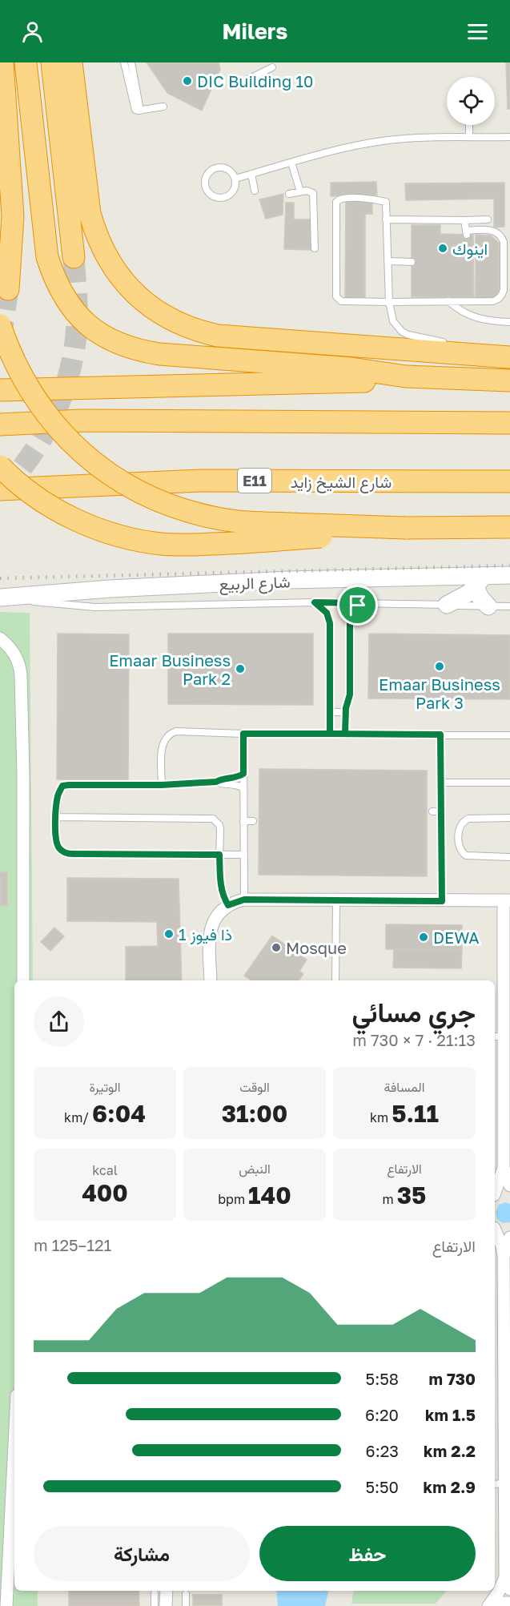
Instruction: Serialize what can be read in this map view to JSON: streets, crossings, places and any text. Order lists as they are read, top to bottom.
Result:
{
  "streets": {
    "highway": ["E11", "شارع الشيخ زايد"],
    "main road": ["شارع الربيع"]
  },
  "places": [
    "DIC Building 10",
    "اينوك",
    "Emaar Business Park 3",
    "Emaar Business Park 2",
    "ذا فيوز 1",
    "DEWA",
    "Mosque"
  ],
  "page": {
    "header": "Milers",
    "heading": ["جري مسائي", "21:13 · 7 × 730 m"],
    "stats": [
      ["المسافة", "5.11 km"],
      ["الوقت", "31:00"],
      ["الوتيرة", "6:04 /km"],
      ["الارتفاع", "35 m"],
      ["النبض", "140 bpm"],
      ["kcal", "400"]
    ],
    "chart": ["الارتفاع", "121–125 m"],
    "list": [
      {
        "name": "730 m",
        "note": "5:58"
      },
      {
        "name": "1.5 km",
        "note": "6:20"
      },
      {
        "name": "2.2 km",
        "note": "6:23"
      },
      {
        "name": "2.9 km",
        "note": "5:50"
      }
    ],
    "buttons": ["حفظ", "مشاركة"]
  }
}
